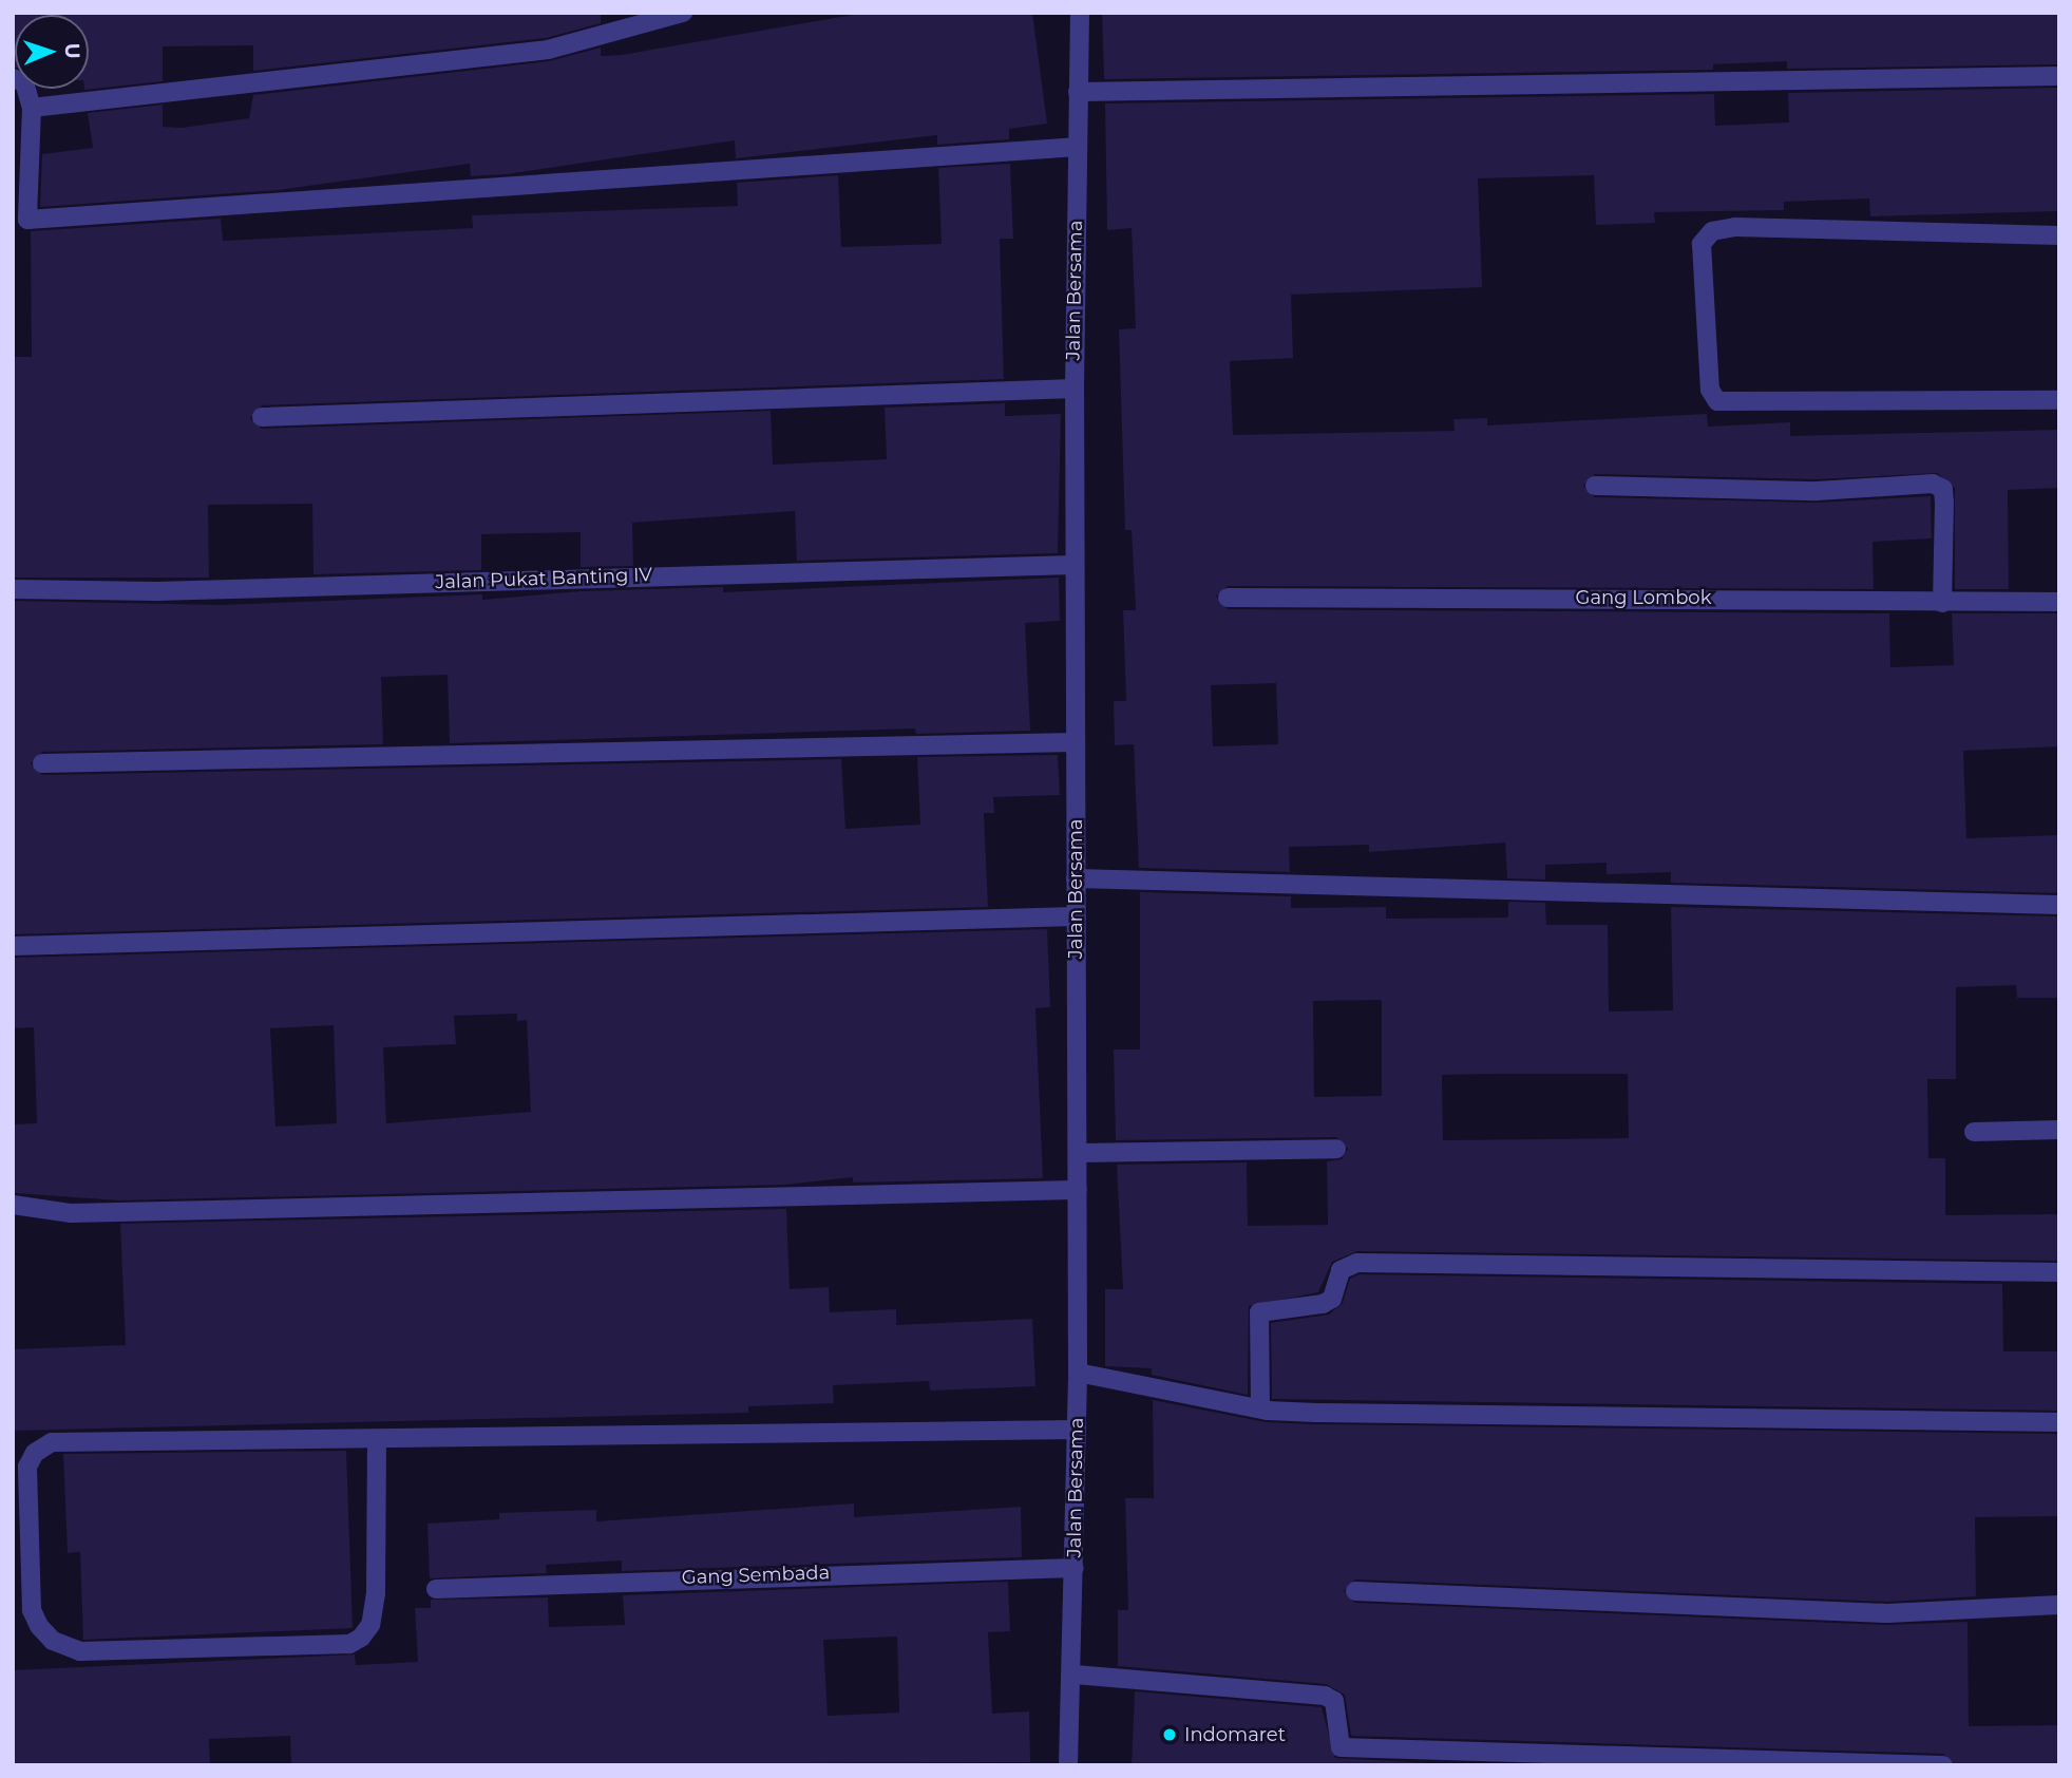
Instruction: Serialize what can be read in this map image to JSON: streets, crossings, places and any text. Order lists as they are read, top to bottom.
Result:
{
  "streets": {
    "street": [
      "Jalan Bersama",
      "Jalan Pukat Banting IV",
      "Gang Lombok",
      "Gang Sembada"
    ]
  },
  "crossings": [
    ["Jalan Bersama", "Jalan Pukat Banting IV"],
    ["Jalan Bersama", "Gang Sembada"]
  ],
  "places": ["Indomaret"],
  "north": "right"
}
